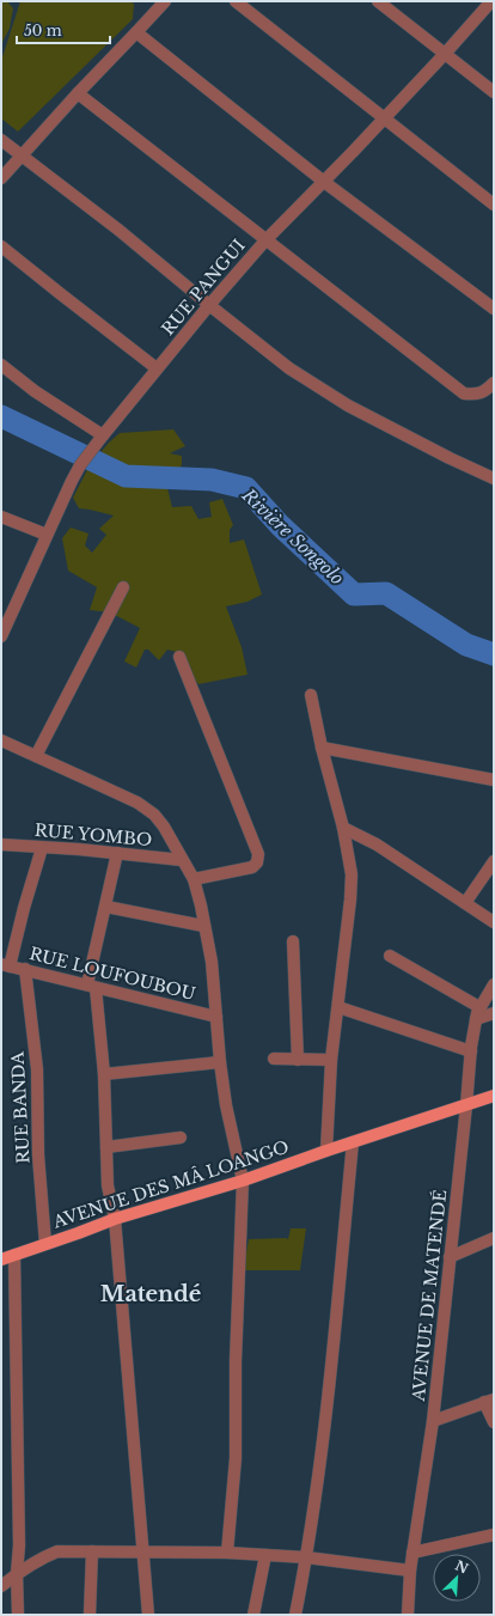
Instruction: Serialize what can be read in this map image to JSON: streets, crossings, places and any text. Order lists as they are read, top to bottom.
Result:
{
  "streets": {
    "main road": ["AVENUE DES MÂ LOANGO"],
    "street": [
      "RUE PANGUI",
      "RUE YOMBO",
      "RUE LOUFOUBOU",
      "RUE BANDA",
      "AVENUE DE MATENDÉ"
    ]
  },
  "crossings": [
    ["RUE LOUFOUBOU", "RUE BANDA"],
    ["RUE BANDA", "AVENUE DES MÂ LOANGO"],
    ["AVENUE DES MÂ LOANGO", "AVENUE DE MATENDÉ"]
  ],
  "districts": ["Matendé"],
  "water": ["Rivière Songolo"],
  "scale_bar": "50 m",
  "north": "top right"
}
